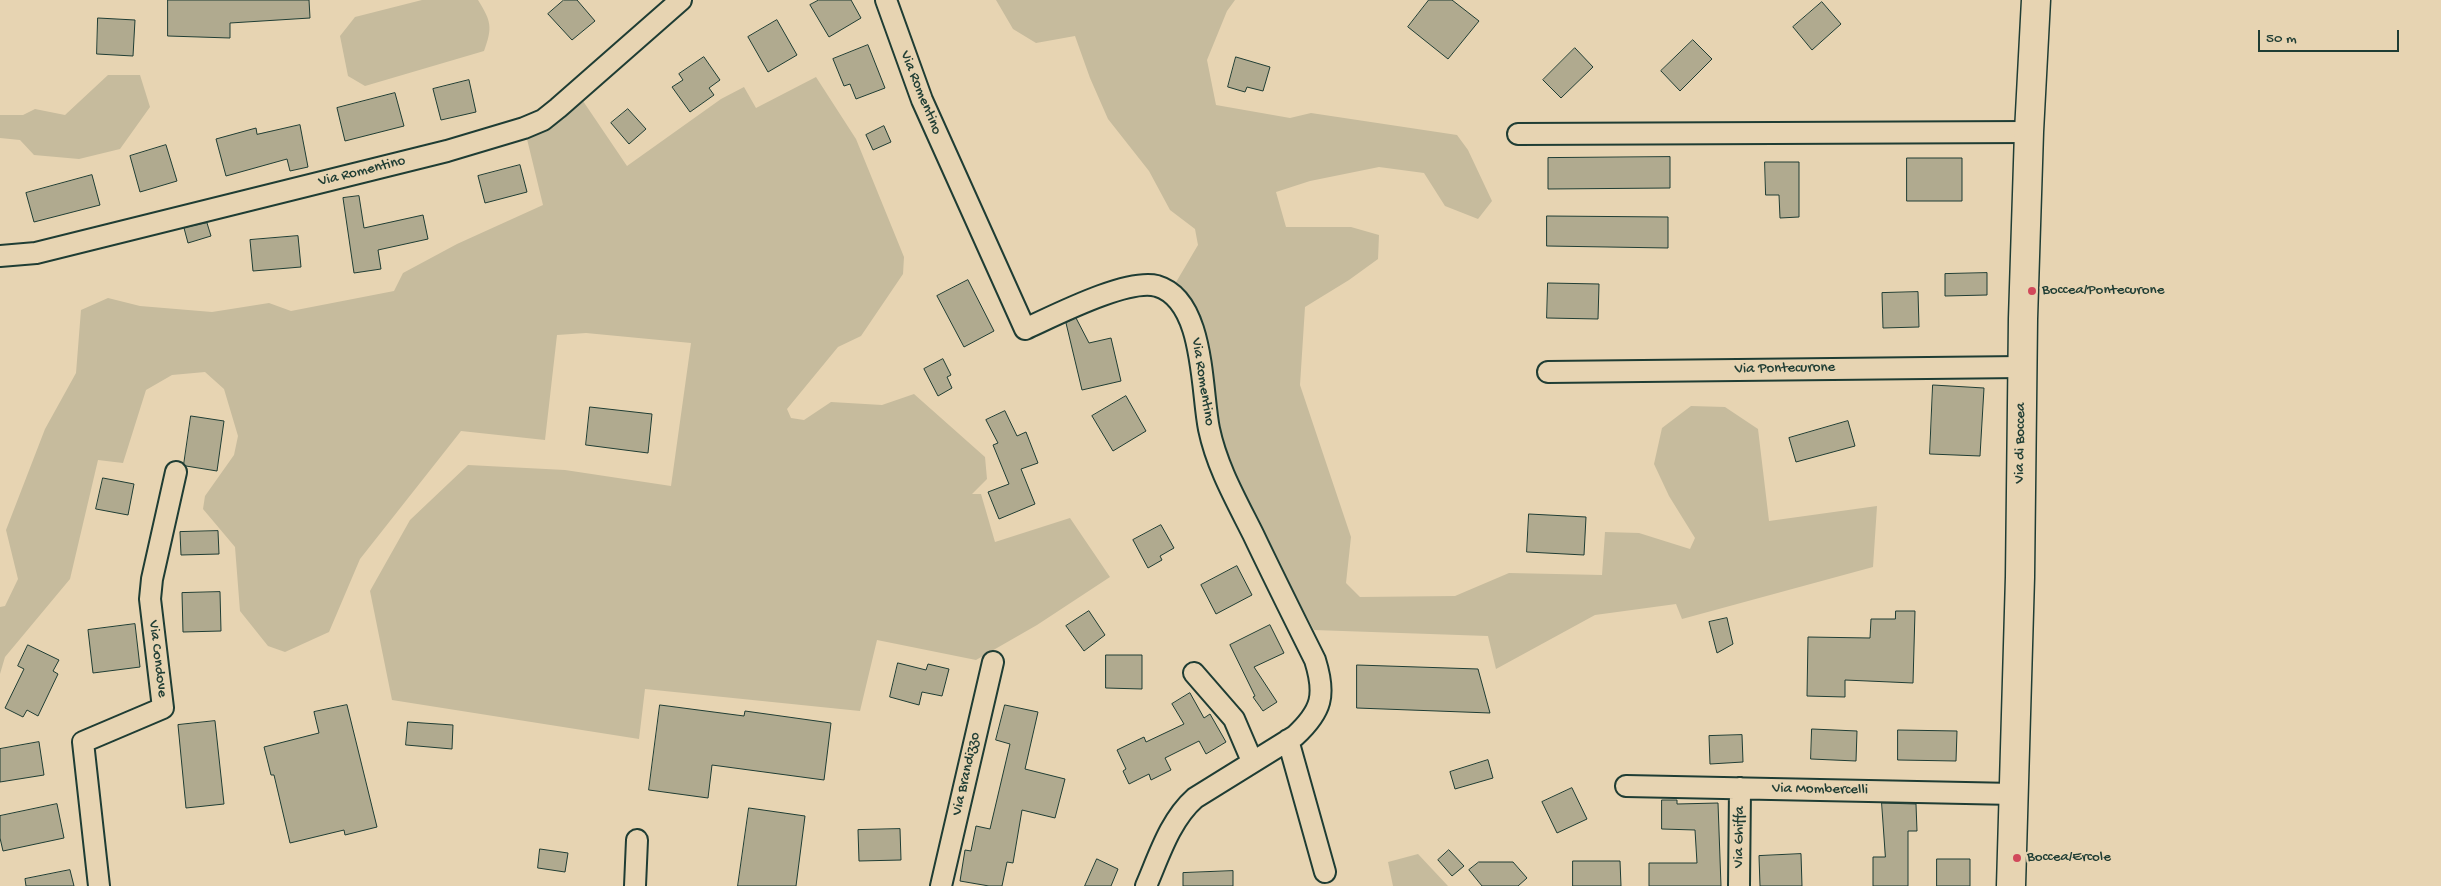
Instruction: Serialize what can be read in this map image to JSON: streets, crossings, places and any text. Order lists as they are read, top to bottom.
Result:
{
  "streets": {
    "street": [
      "Via Romentino",
      "Via Pontecurone",
      "Via di Boccea",
      "Via Condove",
      "Via Brandizzo",
      "Via Mombercelli",
      "Via Ghiffa"
    ]
  },
  "crossings": [
    ["Via Pontecurone", "Via di Boccea"],
    ["Via di Boccea", "Via Mombercelli"],
    ["Via Mombercelli", "Via Ghiffa"]
  ],
  "places": ["Boccea/Pontecurone", "Boccea/Ercole"],
  "scale_bar": "50 m"
}
